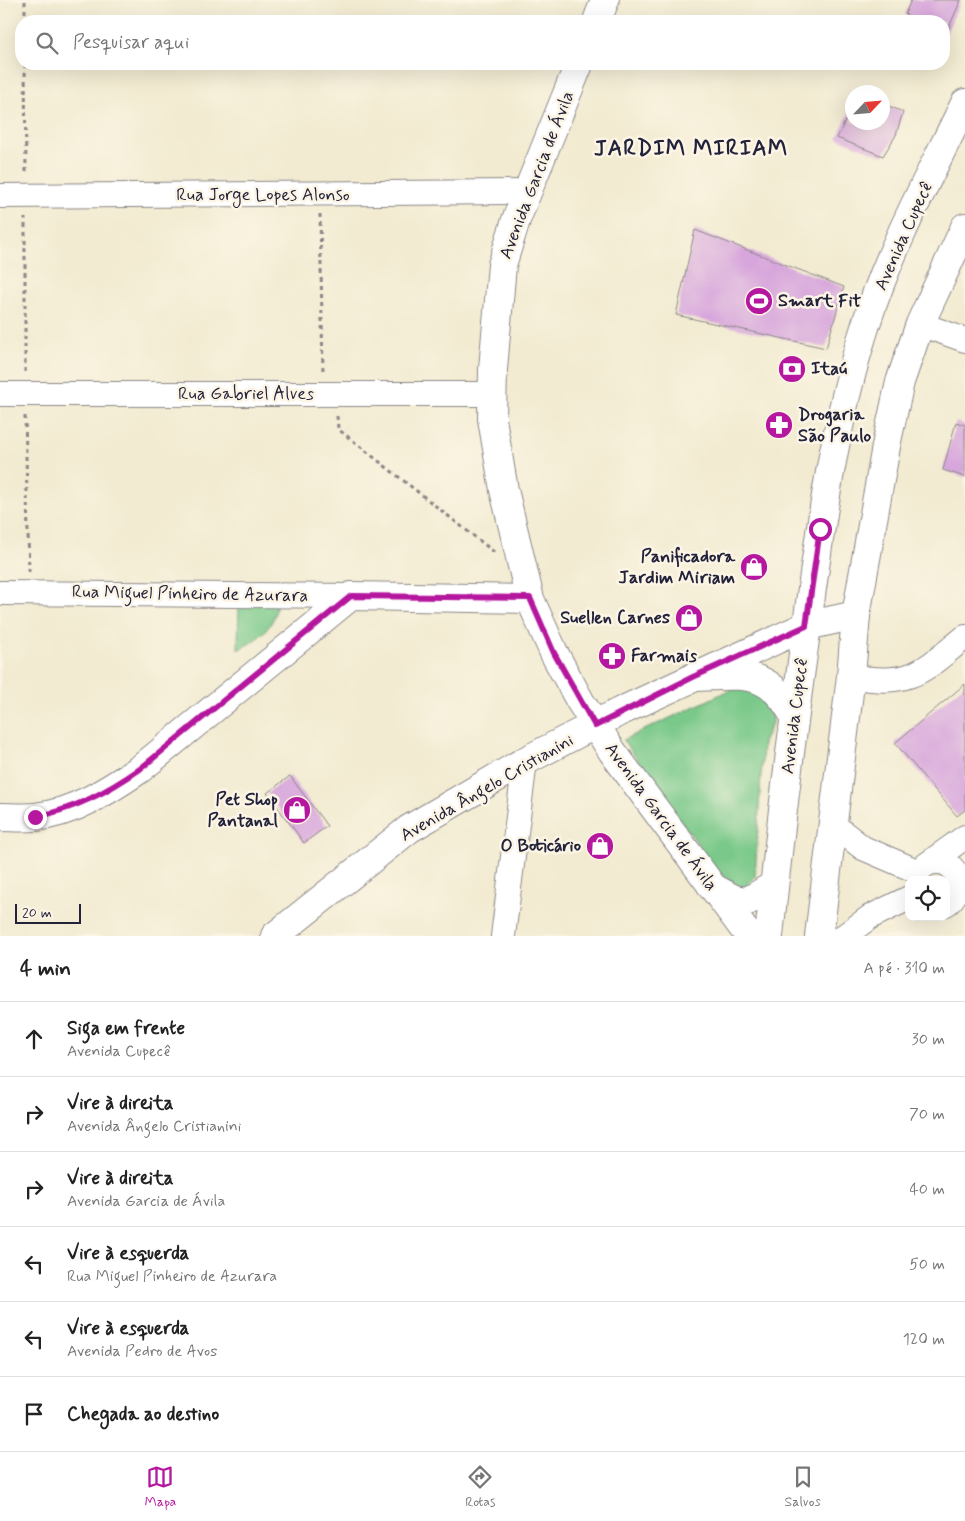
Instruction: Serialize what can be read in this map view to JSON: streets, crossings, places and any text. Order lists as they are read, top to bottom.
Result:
{
  "streets": {
    "street": [
      "Avenida Garcia de Ávila",
      "Rua Jorge Lopes Alonso",
      "Avenida Cupecê",
      "Rua Gabriel Alves",
      "Rua Miguel Pinheiro de Azurara",
      "Avenida Ângelo Cristianini"
    ]
  },
  "crossings": [
    ["Avenida Garcia de Ávila", "Rua Jorge Lopes Alonso"],
    ["Avenida Garcia de Ávila", "Rua Gabriel Alves"],
    ["Avenida Garcia de Ávila", "Rua Miguel Pinheiro de Azurara"],
    ["Avenida Garcia de Ávila", "Avenida Ângelo Cristianini"],
    ["Avenida Cupecê", "Avenida Ângelo Cristianini"]
  ],
  "districts": ["JARDIM MIRIAM"],
  "places": {
    "sports": ["Smart Fit"],
    "bank": ["Itaú"],
    "pharmacy": ["Drogaria São Paulo", "Farmais"],
    "shop": [
      "Panificadora Jardim Miriam",
      "Suellen Carnes",
      "Pet Shop Pantanal",
      "O Boticário"
    ]
  },
  "scale_bar": "20 m",
  "north": "top right",
  "page": {
    "search": "Pesquisar aqui",
    "scale": "20 m",
    "heading": ["4 min", "A pé · 310 m"],
    "list": [
      ["Siga em frente", "Avenida Cupecê", "30 m"],
      ["Vire à direita", "Avenida Ângelo Cristianini", "70 m"],
      ["Vire à direita", "Avenida Garcia de Ávila", "40 m"],
      ["Vire à esquerda", "Rua Miguel Pinheiro de Azurara", "50 m"],
      ["Vire à esquerda", "Avenida Pedro de Avos", "120 m"],
      "Chegada ao destino"
    ],
    "nav": ["Mapa", "Rotas", "Salvos"]
  }
}
